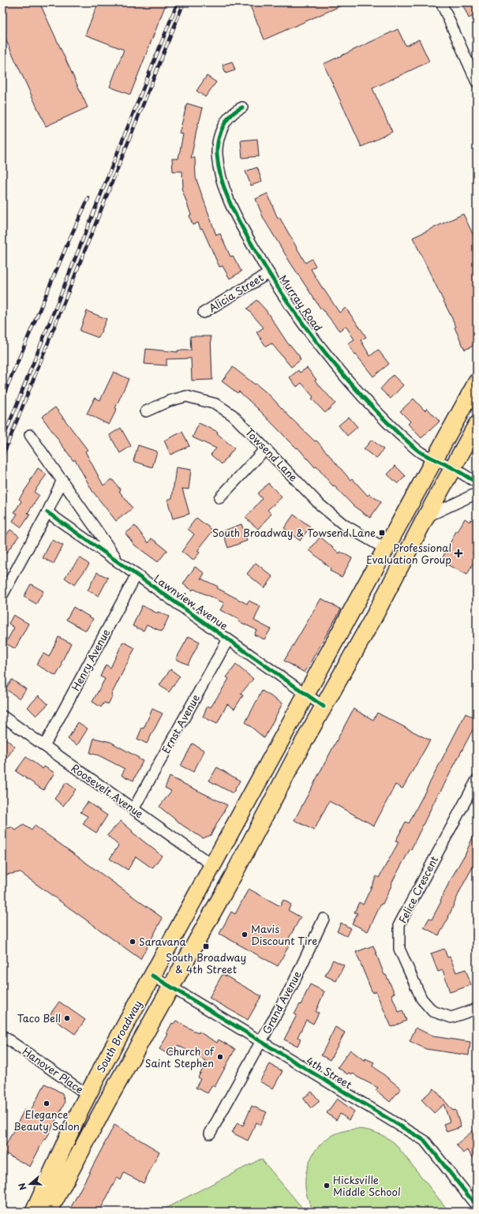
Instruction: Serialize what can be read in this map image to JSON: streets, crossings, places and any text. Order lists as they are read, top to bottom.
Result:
{
  "streets": {
    "main road": ["South Broadway"],
    "street": [
      "Alicia Street",
      "Murray Road",
      "Towsend Lane",
      "Lawnview Avenue",
      "Henry Avenue",
      "Ernst Avenue",
      "Roosevelt Avenue",
      "Felice Crescent",
      "Grand Avenue",
      "Hanover Place",
      "4th Street"
    ]
  },
  "crossings": [
    ["Alicia Street", "Murray Road"],
    ["Murray Road", "South Broadway"],
    ["Towsend Lane", "South Broadway"],
    ["Lawnview Avenue", "Henry Avenue"],
    ["Lawnview Avenue", "Ernst Avenue"],
    ["Lawnview Avenue", "South Broadway"],
    ["Henry Avenue", "Roosevelt Avenue"],
    ["Ernst Avenue", "Roosevelt Avenue"],
    ["Roosevelt Avenue", "South Broadway"],
    ["Grand Avenue", "4th Street"],
    ["South Broadway", "Hanover Place"],
    ["South Broadway", "4th Street"]
  ],
  "places": {
    "transit": ["South Broadway & Towsend Lane", "South Broadway & 4th Street"],
    "health": ["Professional Evaluation Group"],
    "other": [
      "Mavis Discount Tire",
      "Saravana",
      "Taco Bell",
      "Church of Saint Stephen",
      "Elegance Beauty Salon",
      "Hicksville Middle School"
    ]
  },
  "north": "left"
}
